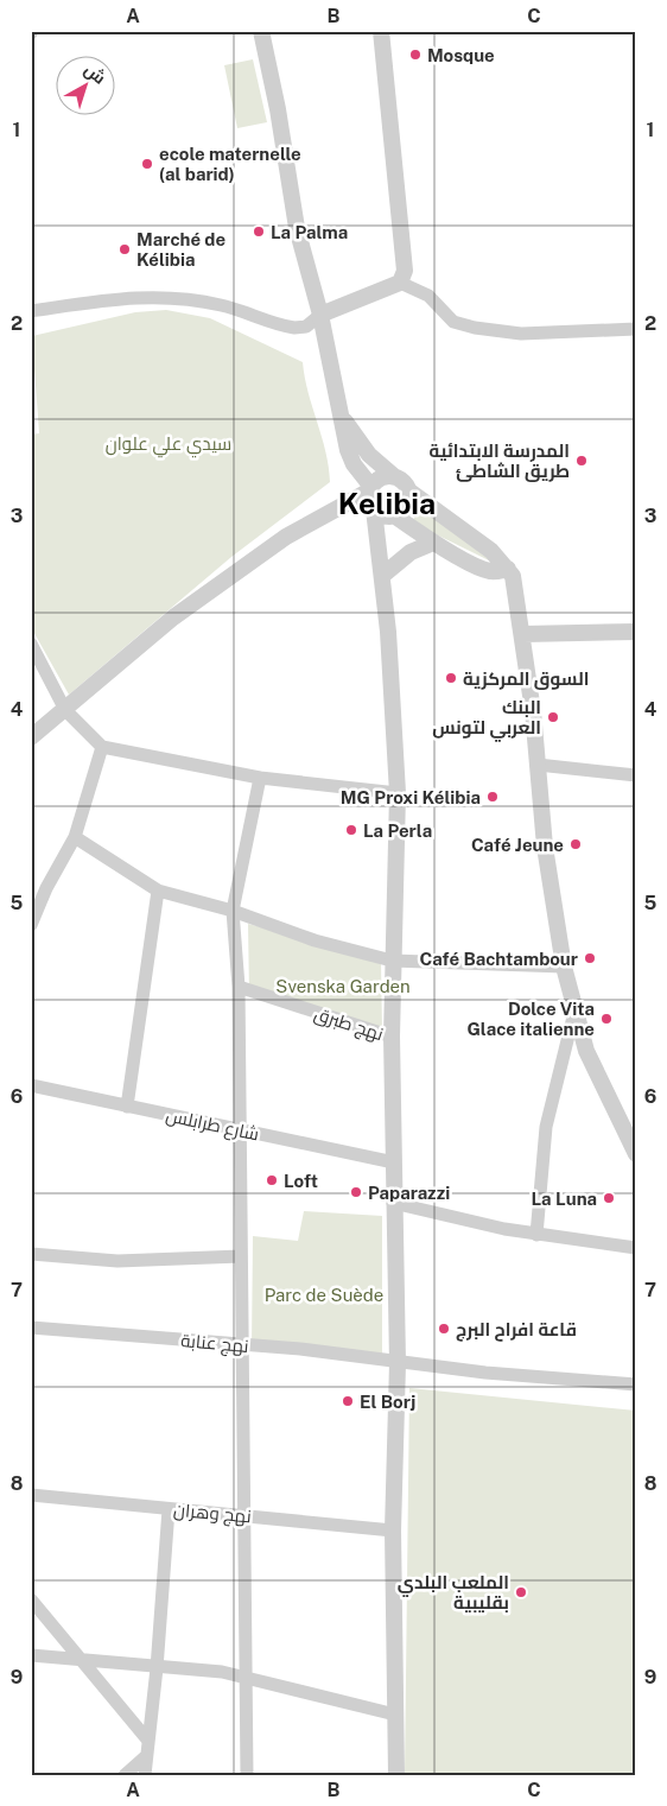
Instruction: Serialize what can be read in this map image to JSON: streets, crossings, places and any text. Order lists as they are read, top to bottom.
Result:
{
  "streets": {
    "street": [
      "نهج طبرق",
      "شارع طرابلس",
      "نهج عنابة",
      "نهج وهران"
    ]
  },
  "districts": ["Kelibia"],
  "parks": ["سيدي علي علوان", "Svenska Garden", "Parc de Suède"],
  "places": [
    "Mosque",
    "ecole maternelle (al barid)",
    "La Palma",
    "Marché de Kélibia",
    "المدرسة الابتدائية طريق الشاطئ",
    "السوق المركزية",
    "البنك العربي لتونس",
    "MG Proxi Kélibia",
    "La Perla",
    "Café Jeune",
    "Café Bachtambour",
    "Dolce Vita Glace italienne",
    "Loft",
    "Paparazzi",
    "La Luna",
    "قاعة افراح البرج",
    "El Borj",
    "الملعب البلدي بقليبية"
  ],
  "north": "top right",
  "grid": {
    "columns": ["A", "B", "C"],
    "rows": [
      "1",
      "2",
      "3",
      "4",
      "5",
      "6",
      "7",
      "8",
      "9"
    ]
  }
}
